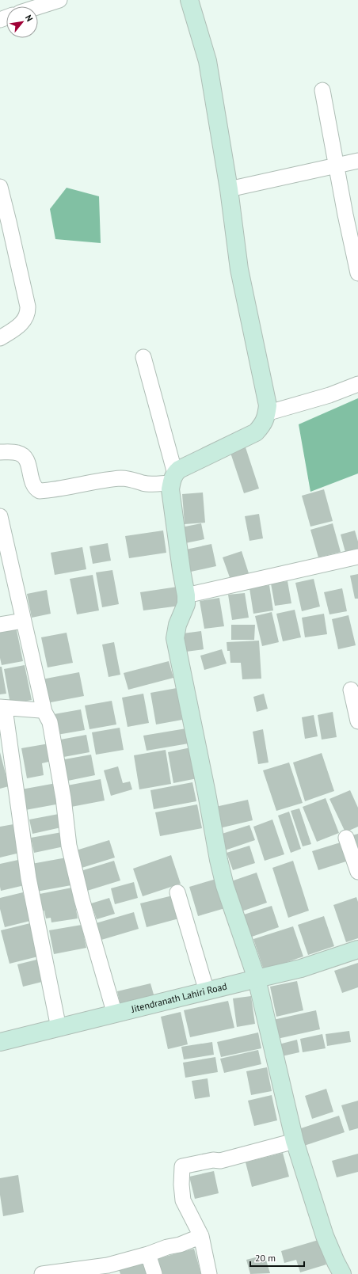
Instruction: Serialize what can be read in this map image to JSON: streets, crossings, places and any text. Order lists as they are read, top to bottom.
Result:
{
  "streets": {
    "street": ["Jitendranath Lahiri Road"]
  },
  "scale_bar": "20 m",
  "north": "top right"
}
